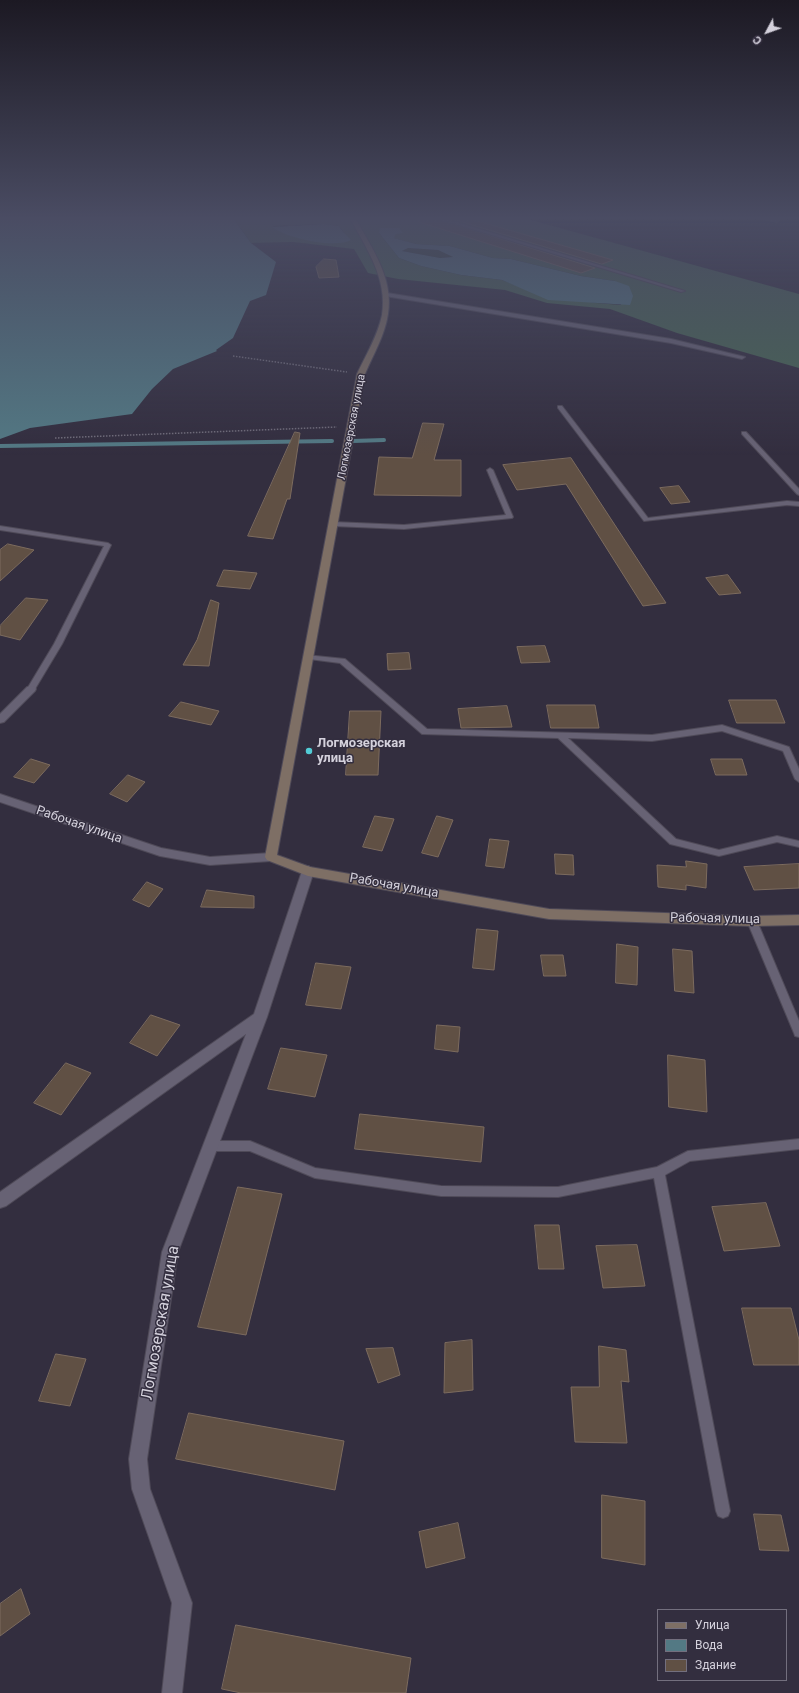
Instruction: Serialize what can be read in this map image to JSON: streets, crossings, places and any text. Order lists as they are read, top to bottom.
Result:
{
  "streets": {
    "street": ["Логмозерская улица", "Рабочая улица"]
  },
  "crossings": [
    ["Логмозерская улица", "Рабочая улица"]
  ],
  "places": ["Логмозерская улица"],
  "legend": ["Улица", "Вода", "Здание"],
  "north": "bottom left"
}
